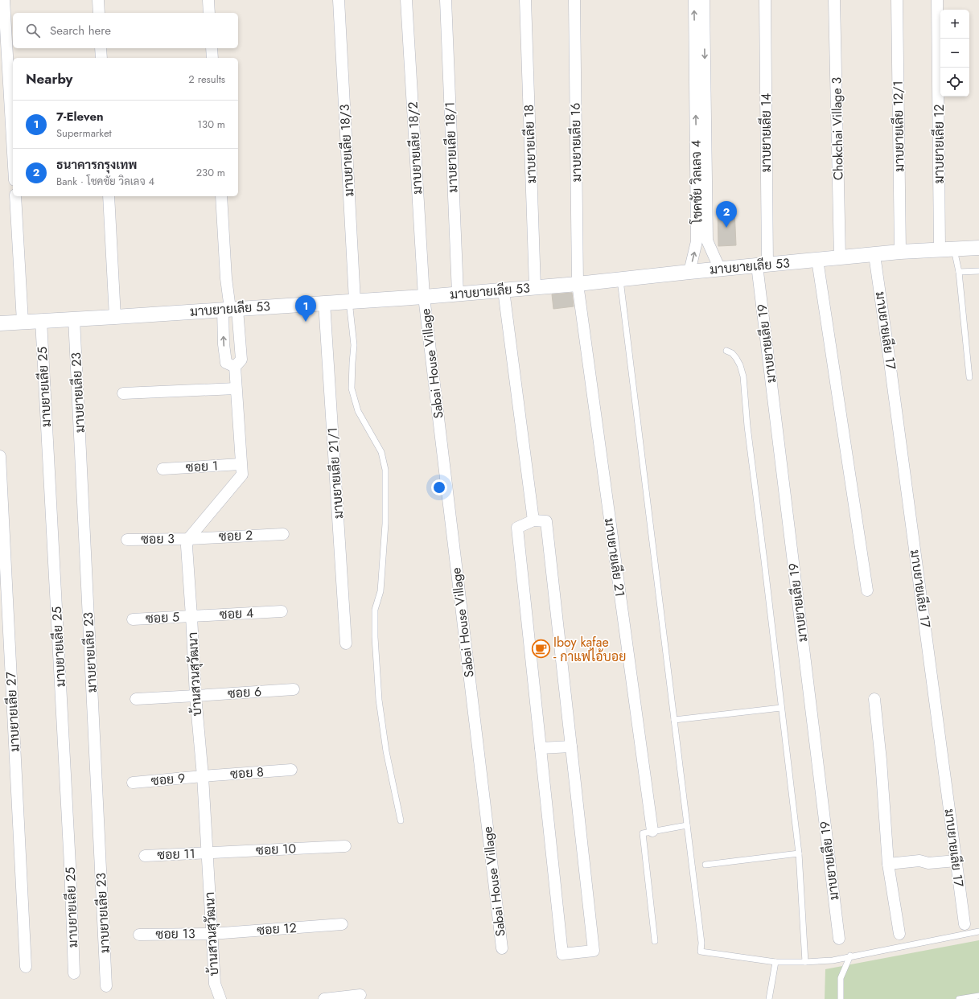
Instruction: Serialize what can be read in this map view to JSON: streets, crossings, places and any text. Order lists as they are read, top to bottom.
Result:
{
  "streets": {
    "street": [
      "มาบยายเลีย 12/1",
      "Chokchai Village 3",
      "มาบยายเลีย 14",
      "มาบยายเลีย 16",
      "มาบยายเลีย 18",
      "มาบยายเลีย 12",
      "มาบยายเลีย 18/1",
      "มาบยายเลีย 18/2",
      "มาบยายเลีย 18/3",
      "โชคชัย วิลเลจ 4",
      "มาบยายเลีย 53",
      "มาบยายเลีย 17",
      "มาบยายเลีย 19",
      "Sabai House Village",
      "มาบยายเลีย 25",
      "มาบยายเลีย 23",
      "ซอย 1",
      "มาบยายเลีย 21/1",
      "ซอย 2",
      "ซอย 3",
      "มาบยายเลีย 21",
      "ซอย 4",
      "ซอย 5",
      "บ้านสวนสุวัฒนา",
      "ซอย 6",
      "มาบยายเลีย 27",
      "ซอย 8",
      "ซอย 9",
      "ซอย 10",
      "ซอย 11",
      "ซอย 12",
      "ซอย 13"
    ]
  },
  "crossings": [
    ["มาบยายเลีย 12/1", "มาบยายเลีย 53"],
    ["Chokchai Village 3", "มาบยายเลีย 53"],
    ["มาบยายเลีย 14", "มาบยายเลีย 53"],
    ["มาบยายเลีย 14", "มาบยายเลีย 19"],
    ["มาบยายเลีย 16", "มาบยายเลีย 53"],
    ["มาบยายเลีย 16", "มาบยายเลีย 21"],
    ["มาบยายเลีย 18", "มาบยายเลีย 53"],
    ["มาบยายเลีย 12", "มาบยายเลีย 53"],
    ["มาบยายเลีย 18/1", "มาบยายเลีย 53"],
    ["มาบยายเลีย 18/2", "มาบยายเลีย 53"],
    ["มาบยายเลีย 18/2", "Sabai House Village"],
    ["มาบยายเลีย 18/3", "มาบยายเลีย 53"],
    ["โชคชัย วิลเลจ 4", "มาบยายเลีย 53"],
    ["มาบยายเลีย 53", "มาบยายเลีย 17"],
    ["มาบยายเลีย 53", "มาบยายเลีย 19"],
    ["มาบยายเลีย 53", "Sabai House Village"],
    ["มาบยายเลีย 53", "มาบยายเลีย 25"],
    ["มาบยายเลีย 53", "มาบยายเลีย 23"],
    ["มาบยายเลีย 53", "มาบยายเลีย 21/1"],
    ["มาบยายเลีย 53", "มาบยายเลีย 21"],
    ["ซอย 2", "ซอย 3"],
    ["ซอย 2", "บ้านสวนสุวัฒนา"],
    ["ซอย 3", "บ้านสวนสุวัฒนา"],
    ["ซอย 4", "ซอย 5"],
    ["ซอย 4", "บ้านสวนสุวัฒนา"],
    ["ซอย 5", "บ้านสวนสุวัฒนา"],
    ["บ้านสวนสุวัฒนา", "ซอย 6"],
    ["บ้านสวนสุวัฒนา", "ซอย 8"],
    ["บ้านสวนสุวัฒนา", "ซอย 9"],
    ["บ้านสวนสุวัฒนา", "ซอย 10"],
    ["บ้านสวนสุวัฒนา", "ซอย 11"],
    ["บ้านสวนสุวัฒนา", "ซอย 12"],
    ["บ้านสวนสุวัฒนา", "ซอย 13"],
    ["ซอย 8", "ซอย 9"],
    ["ซอย 10", "ซอย 11"],
    ["ซอย 12", "ซอย 13"]
  ],
  "places": {
    "cafe": ["Iboy kafae - กาแฟไอ้บอย"]
  },
  "page": {
    "map_buttons": ["+", "−"],
    "search": "Search here",
    "heading": ["Nearby", "2 results"],
    "list": [
      {
        "mark": "1",
        "name": "7-Eleven",
        "note": "Supermarket",
        "value": "130 m"
      },
      {
        "mark": "2",
        "name": "ธนาคารกรุงเทพ",
        "note": "Bank · โชคชัย วิลเลจ 4",
        "value": "230 m"
      }
    ],
    "pins": ["2", "1"]
  }
}
